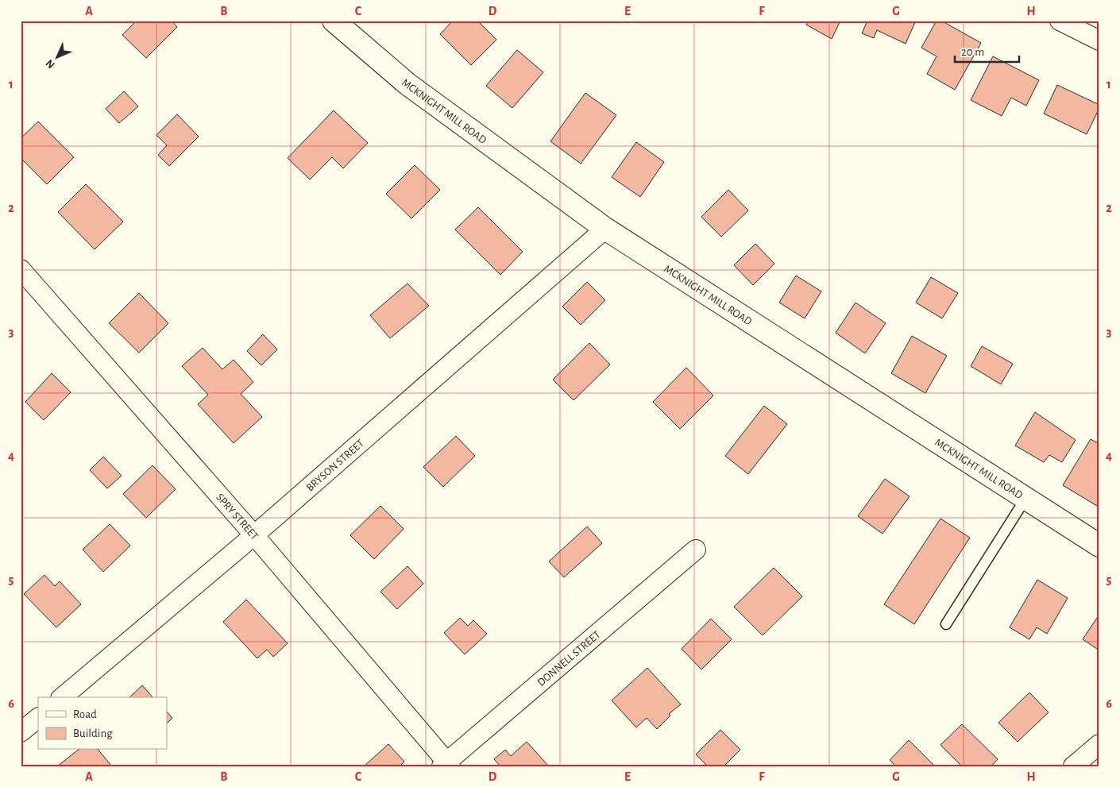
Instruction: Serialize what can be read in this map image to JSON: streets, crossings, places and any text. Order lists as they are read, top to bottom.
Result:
{
  "streets": {
    "street": [
      "MCKNIGHT MILL ROAD",
      "BRYSON STREET",
      "SPRY STREET",
      "DONNELL STREET"
    ]
  },
  "crossings": [
    ["MCKNIGHT MILL ROAD", "BRYSON STREET"],
    ["BRYSON STREET", "SPRY STREET"],
    ["SPRY STREET", "DONNELL STREET"]
  ],
  "legend": ["Road", "Building"],
  "scale_bar": "20 m",
  "north": "bottom left",
  "grid": {
    "columns": [
      "A",
      "B",
      "C",
      "D",
      "E",
      "F",
      "G",
      "H"
    ],
    "rows": [
      "1",
      "2",
      "3",
      "4",
      "5",
      "6"
    ]
  }
}
